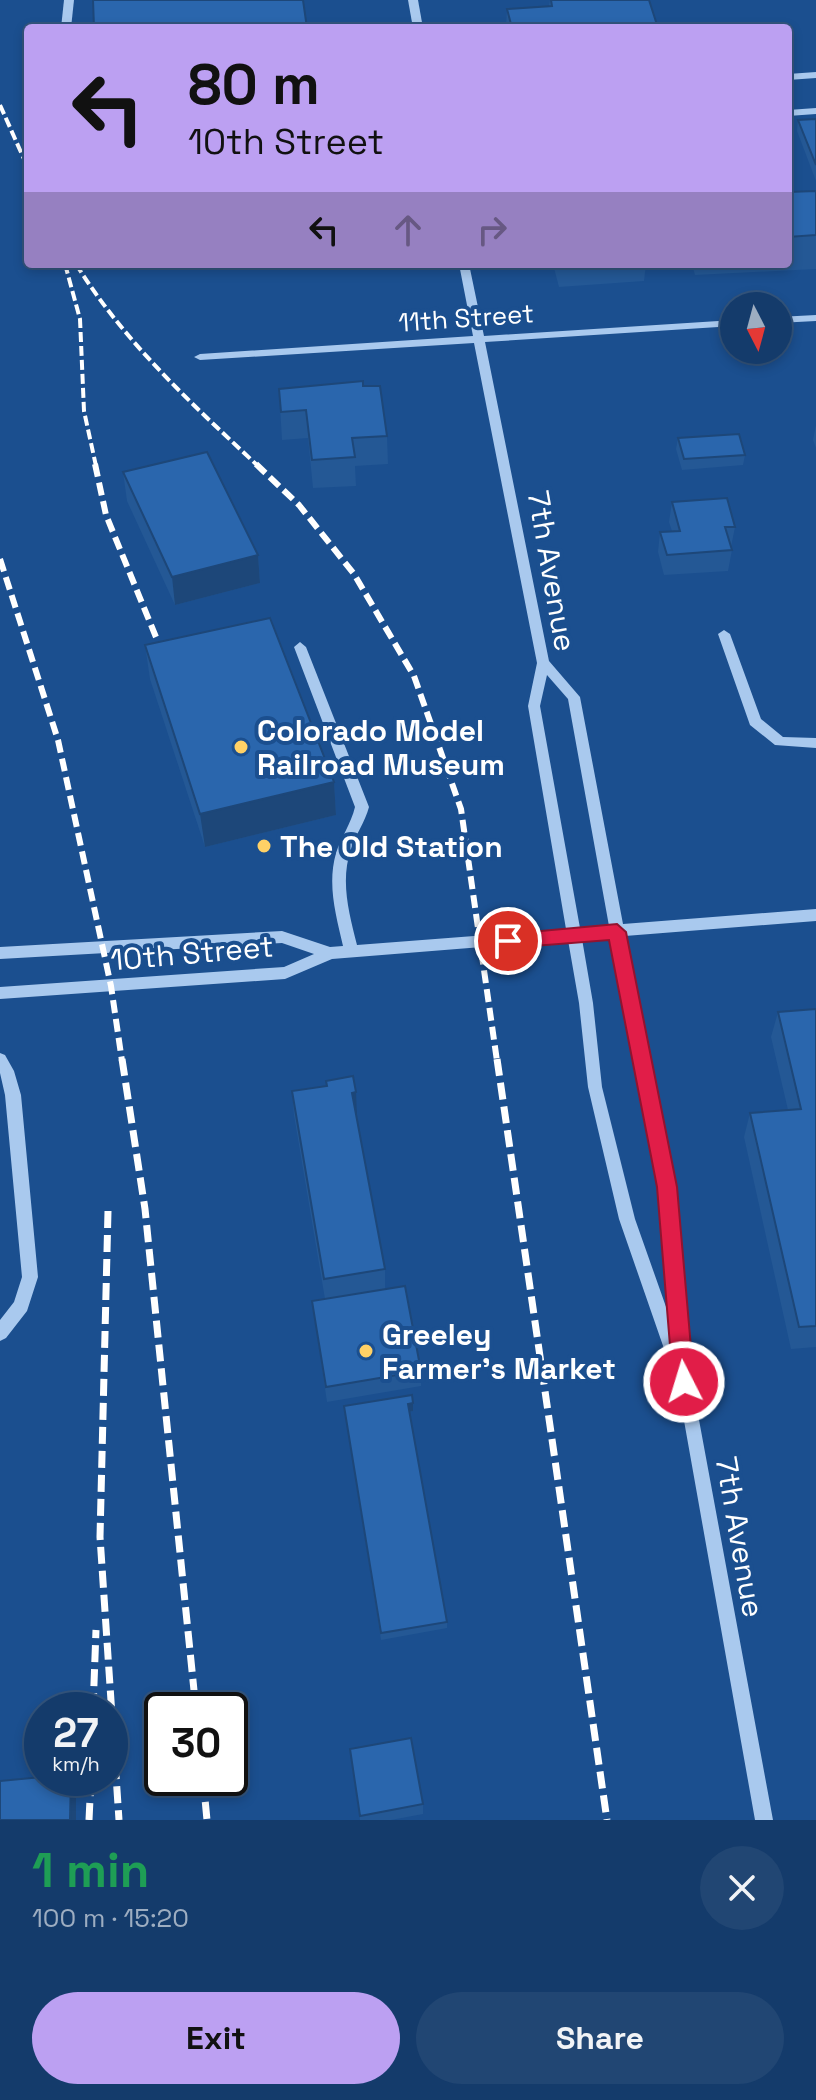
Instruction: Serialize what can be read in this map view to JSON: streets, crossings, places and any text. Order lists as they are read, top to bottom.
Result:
{
  "streets": {
    "street": ["11th Street", "7th Avenue", "10th Street"]
  },
  "crossings": [
    ["11th Street", "7th Avenue"],
    ["7th Avenue", "10th Street"]
  ],
  "places": ["Colorado Model Railroad Museum", "The Old Station", "Greeley Farmer's Market"],
  "north": "bottom",
  "page": {
    "turn": ["80 m", "10th Street"],
    "speed": "27 km/h",
    "limit": "30",
    "heading": ["1 min", "100 m · 15:20"],
    "buttons": ["Exit", "Share"]
  }
}
